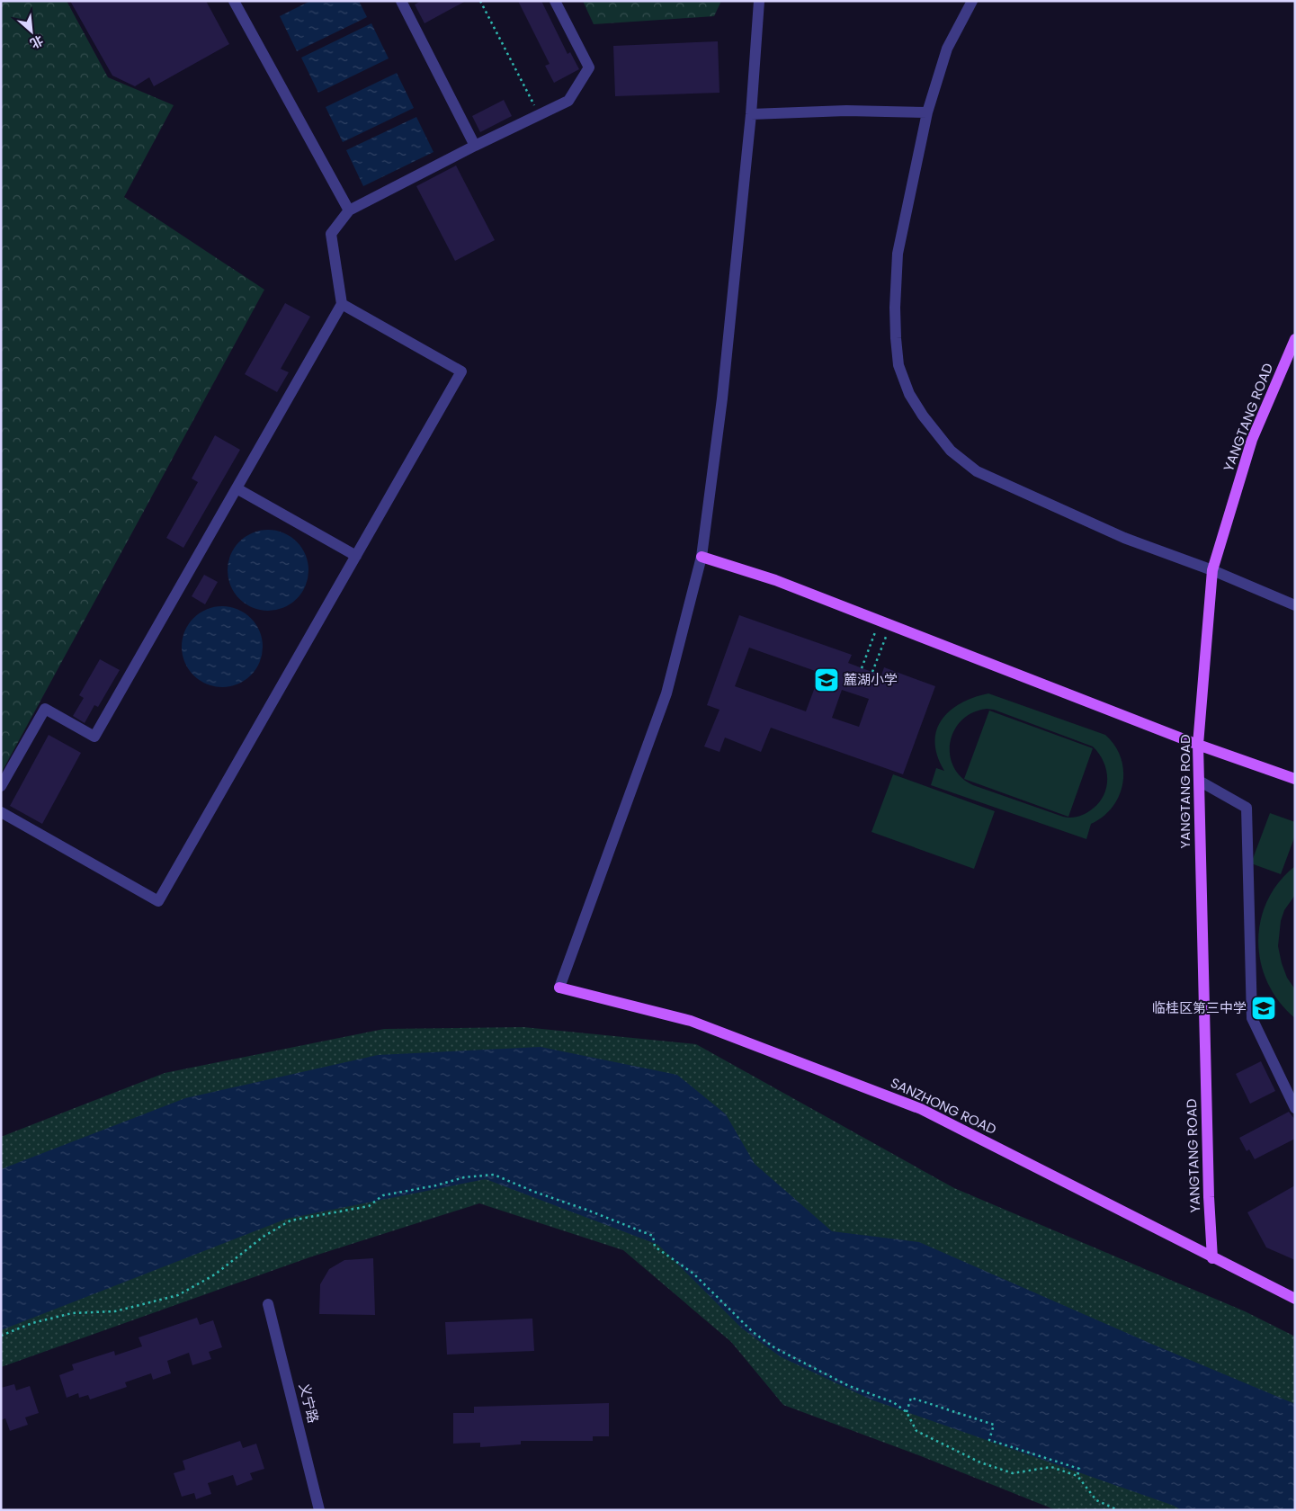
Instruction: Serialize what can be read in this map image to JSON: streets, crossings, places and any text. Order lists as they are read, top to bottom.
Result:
{
  "streets": {
    "main road": ["YANGTANG ROAD", "SANZHONG ROAD"],
    "street": ["义宁路"]
  },
  "crossings": [
    ["YANGTANG ROAD", "SANZHONG ROAD"]
  ],
  "places": {
    "school or university": ["麓湖小学", "临桂区第三中学"]
  },
  "north": "bottom right"
}
